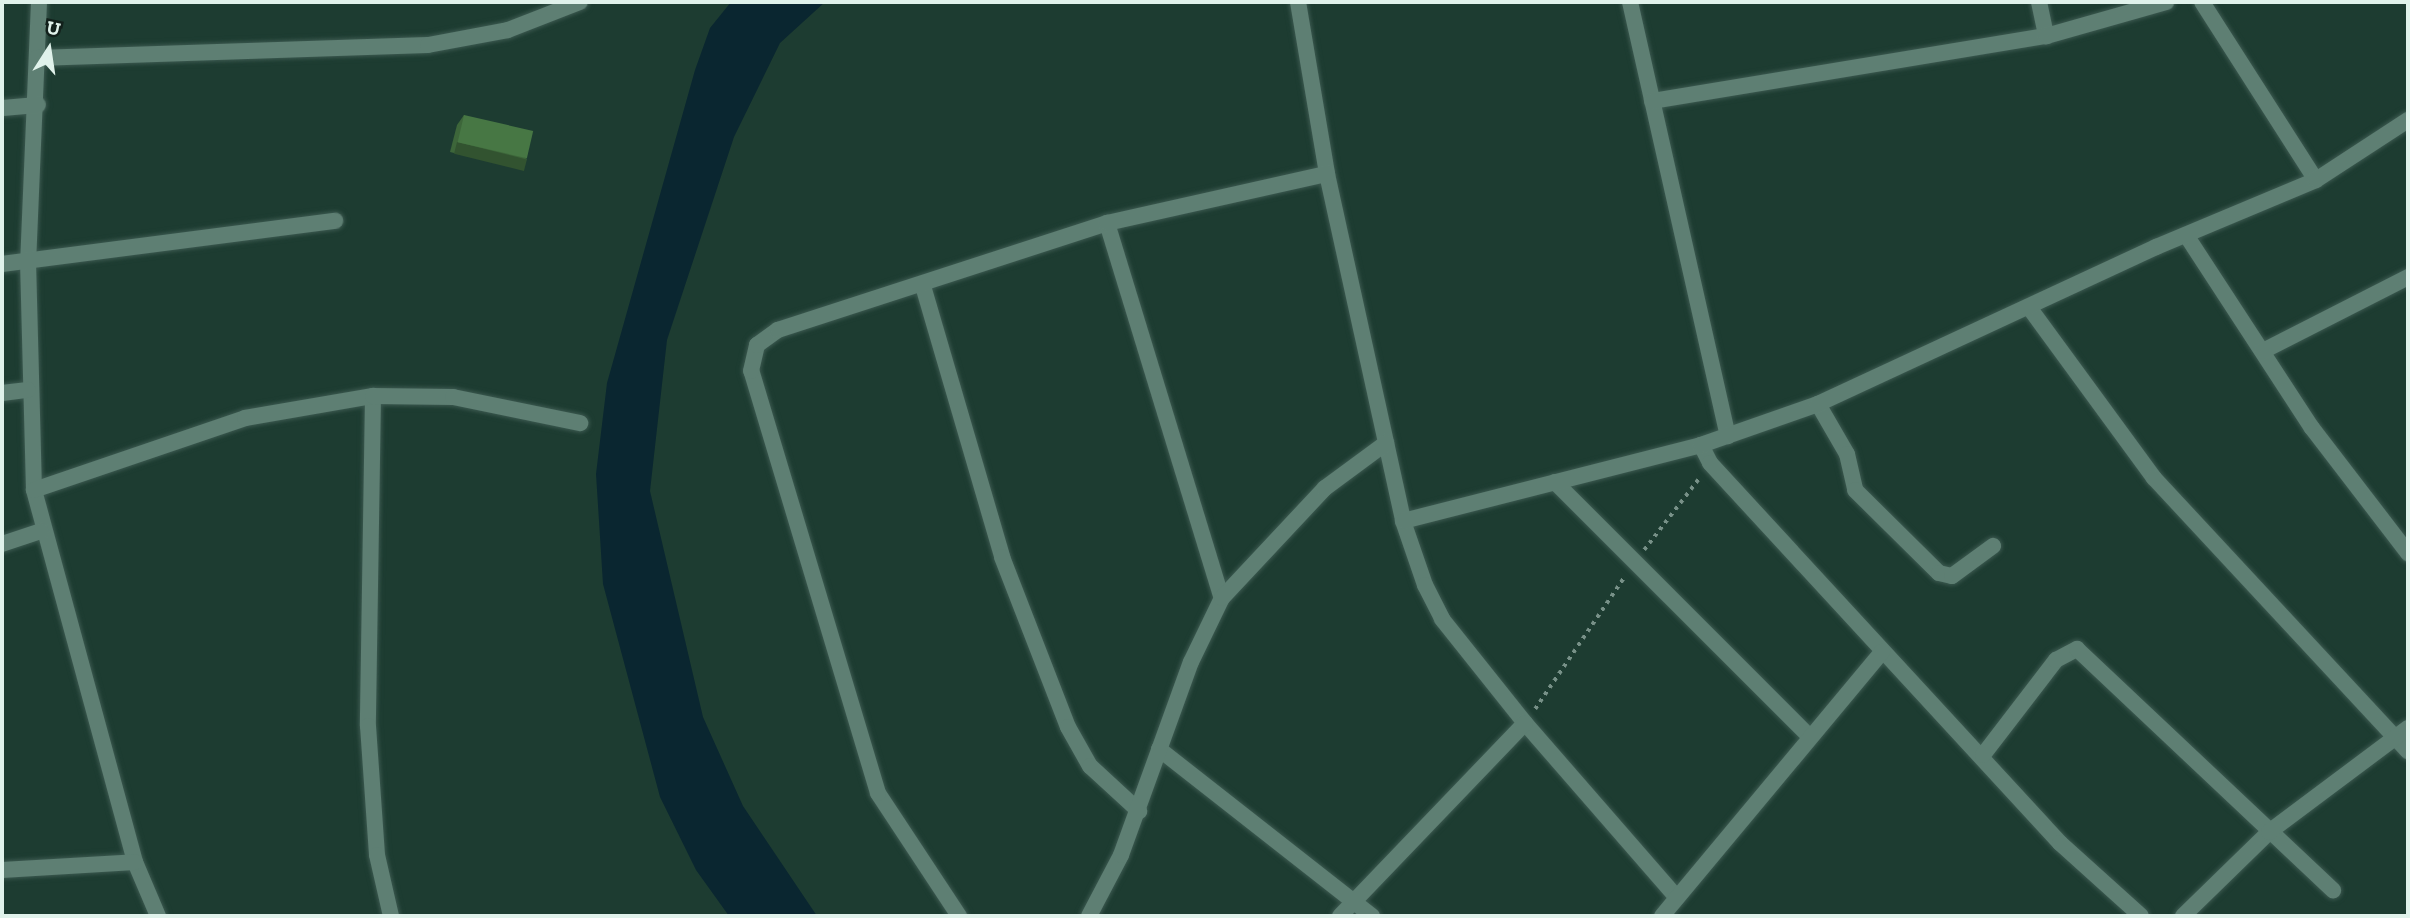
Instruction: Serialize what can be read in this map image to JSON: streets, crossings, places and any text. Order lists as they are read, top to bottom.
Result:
{
  "north": "top"
}
